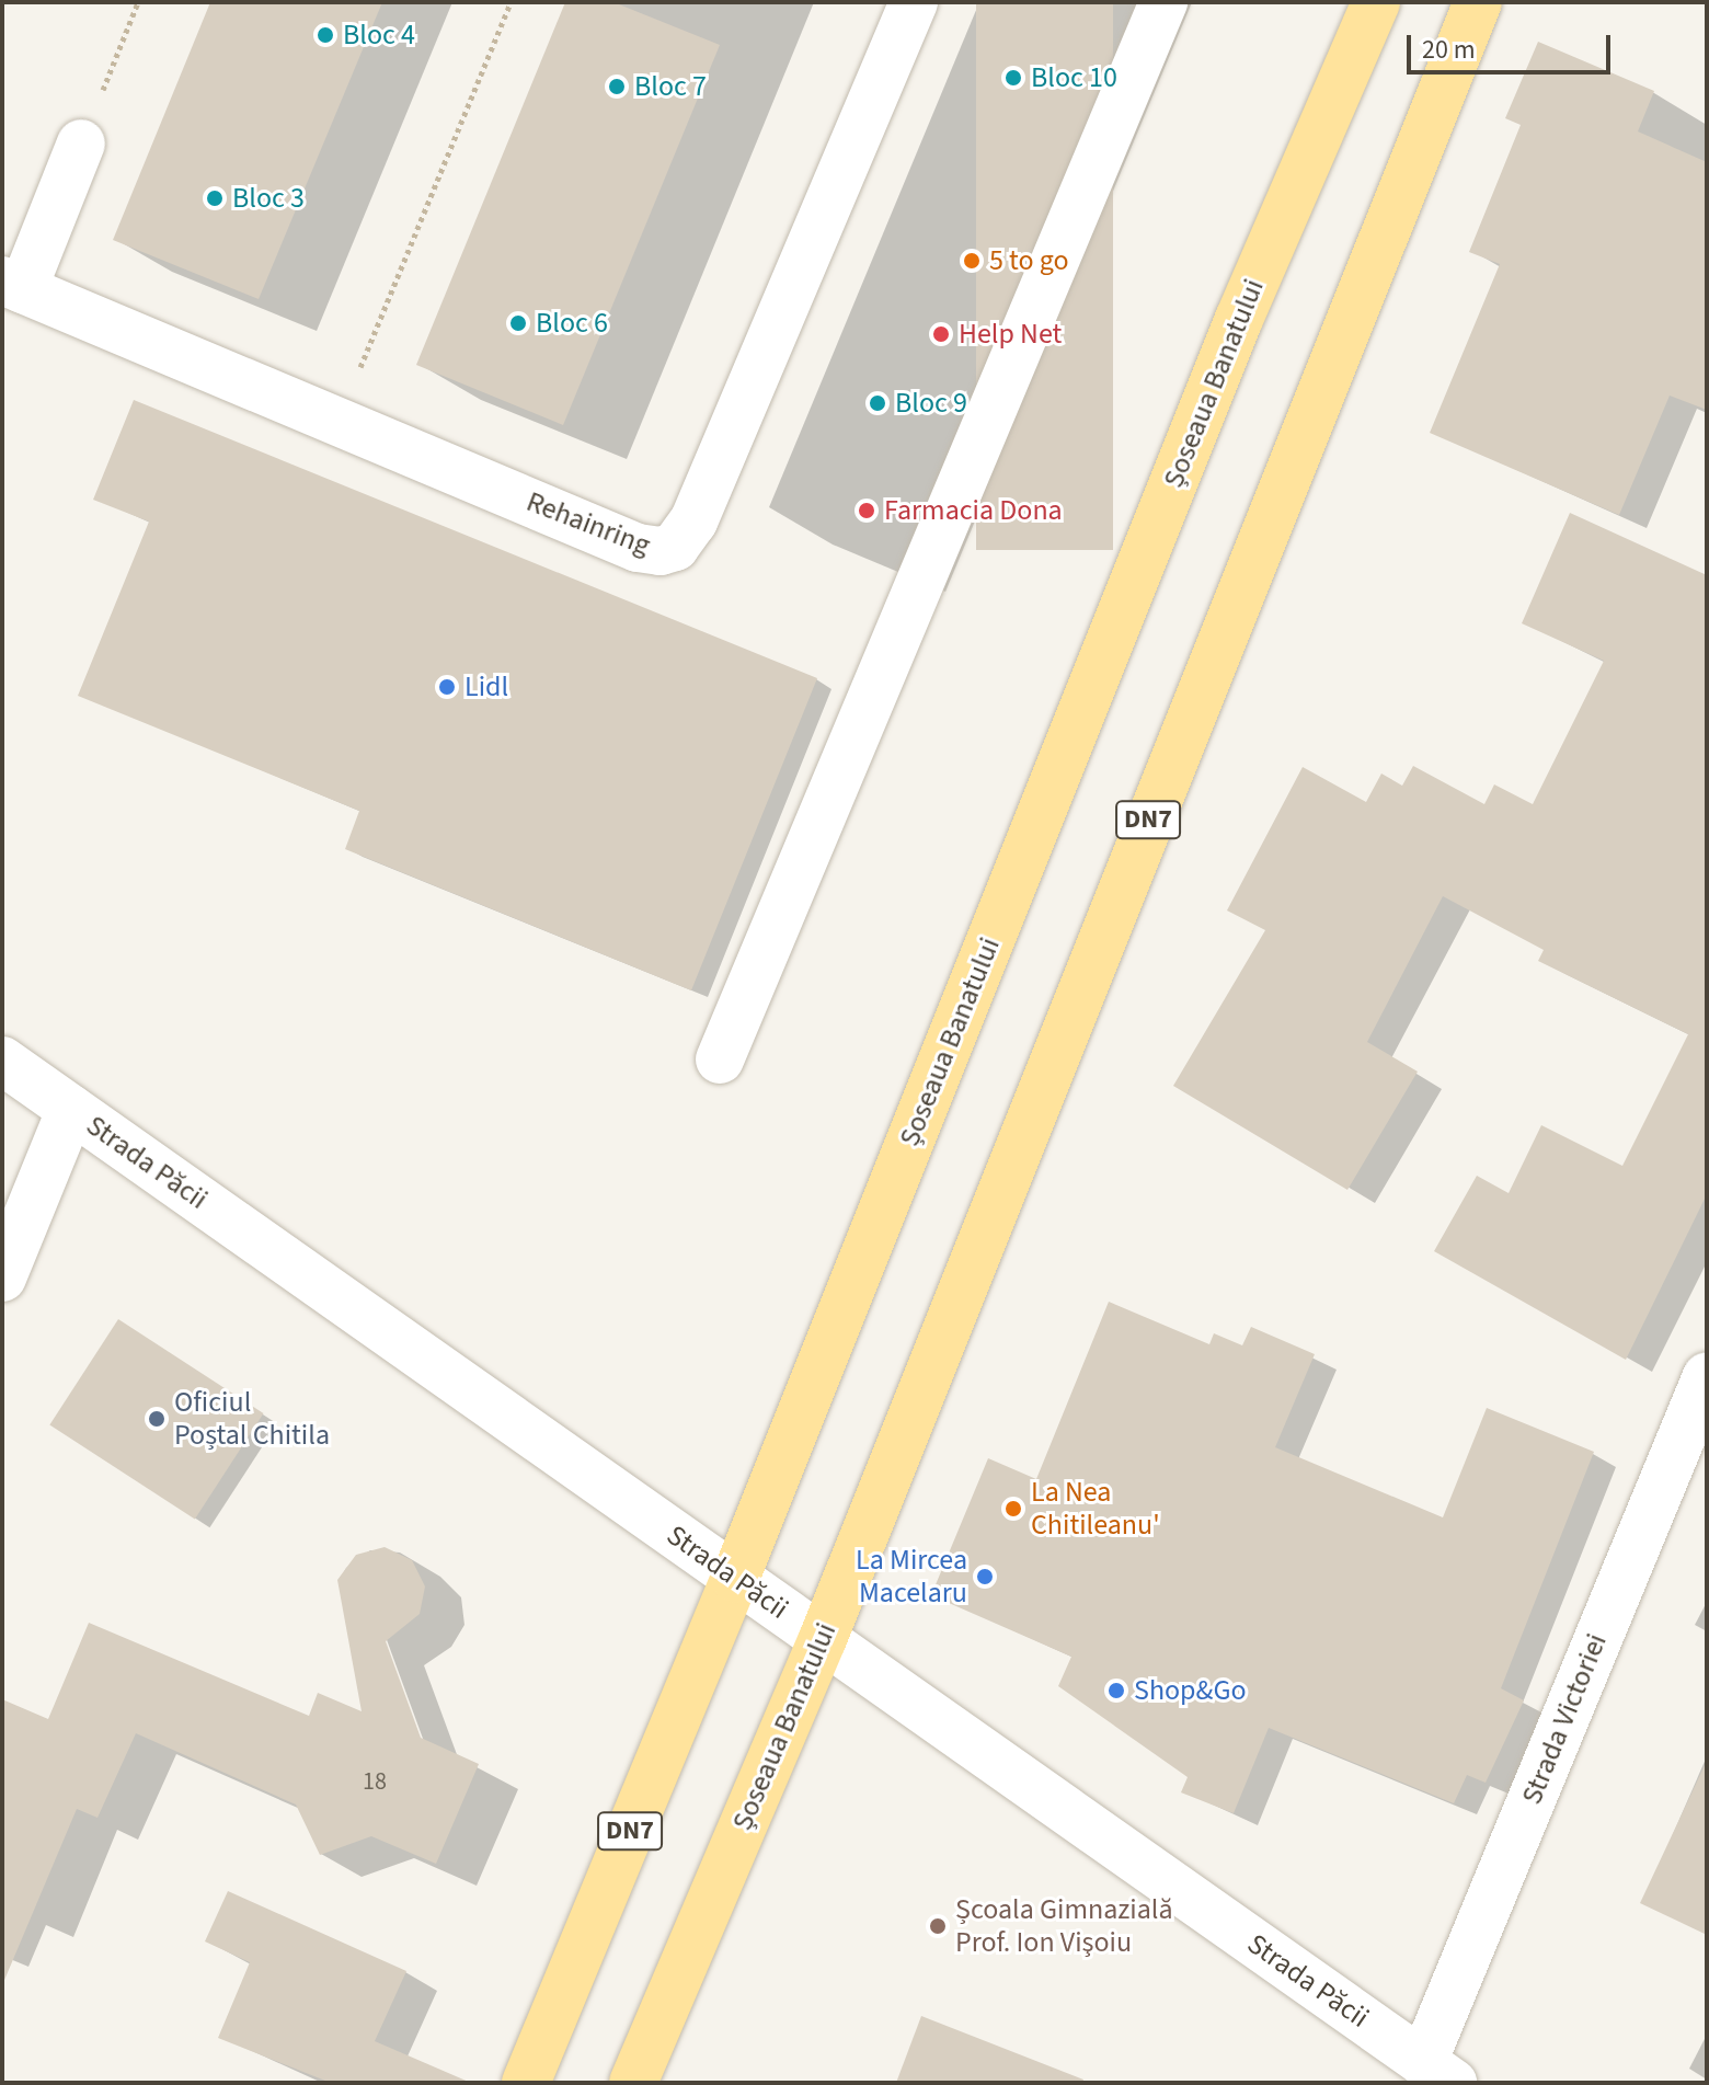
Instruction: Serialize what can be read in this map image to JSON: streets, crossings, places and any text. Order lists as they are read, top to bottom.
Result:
{
  "streets": {
    "main road": ["Șoseaua Banatului", "DN7"],
    "street": ["Rehainring", "Strada Păcii", "Strada Victoriei"]
  },
  "crossings": [
    ["Șoseaua Banatului", "Strada Păcii"],
    ["Strada Păcii", "Strada Victoriei"]
  ],
  "places": [
    "Bloc 4",
    "Bloc 10",
    "Bloc 7",
    "Bloc 3",
    "5 to go",
    "Bloc 6",
    "Help Net",
    "Bloc 9",
    "Farmacia Dona",
    "Lidl",
    "Oficiul Poștal Chitila",
    "La Nea Chitileanu'",
    "La Mircea Macelaru",
    "Shop&Go",
    "Școala Gimnazială Prof. Ion Vişoiu"
  ],
  "house_numbers": ["18"],
  "scale_bar": "20 m"
}
